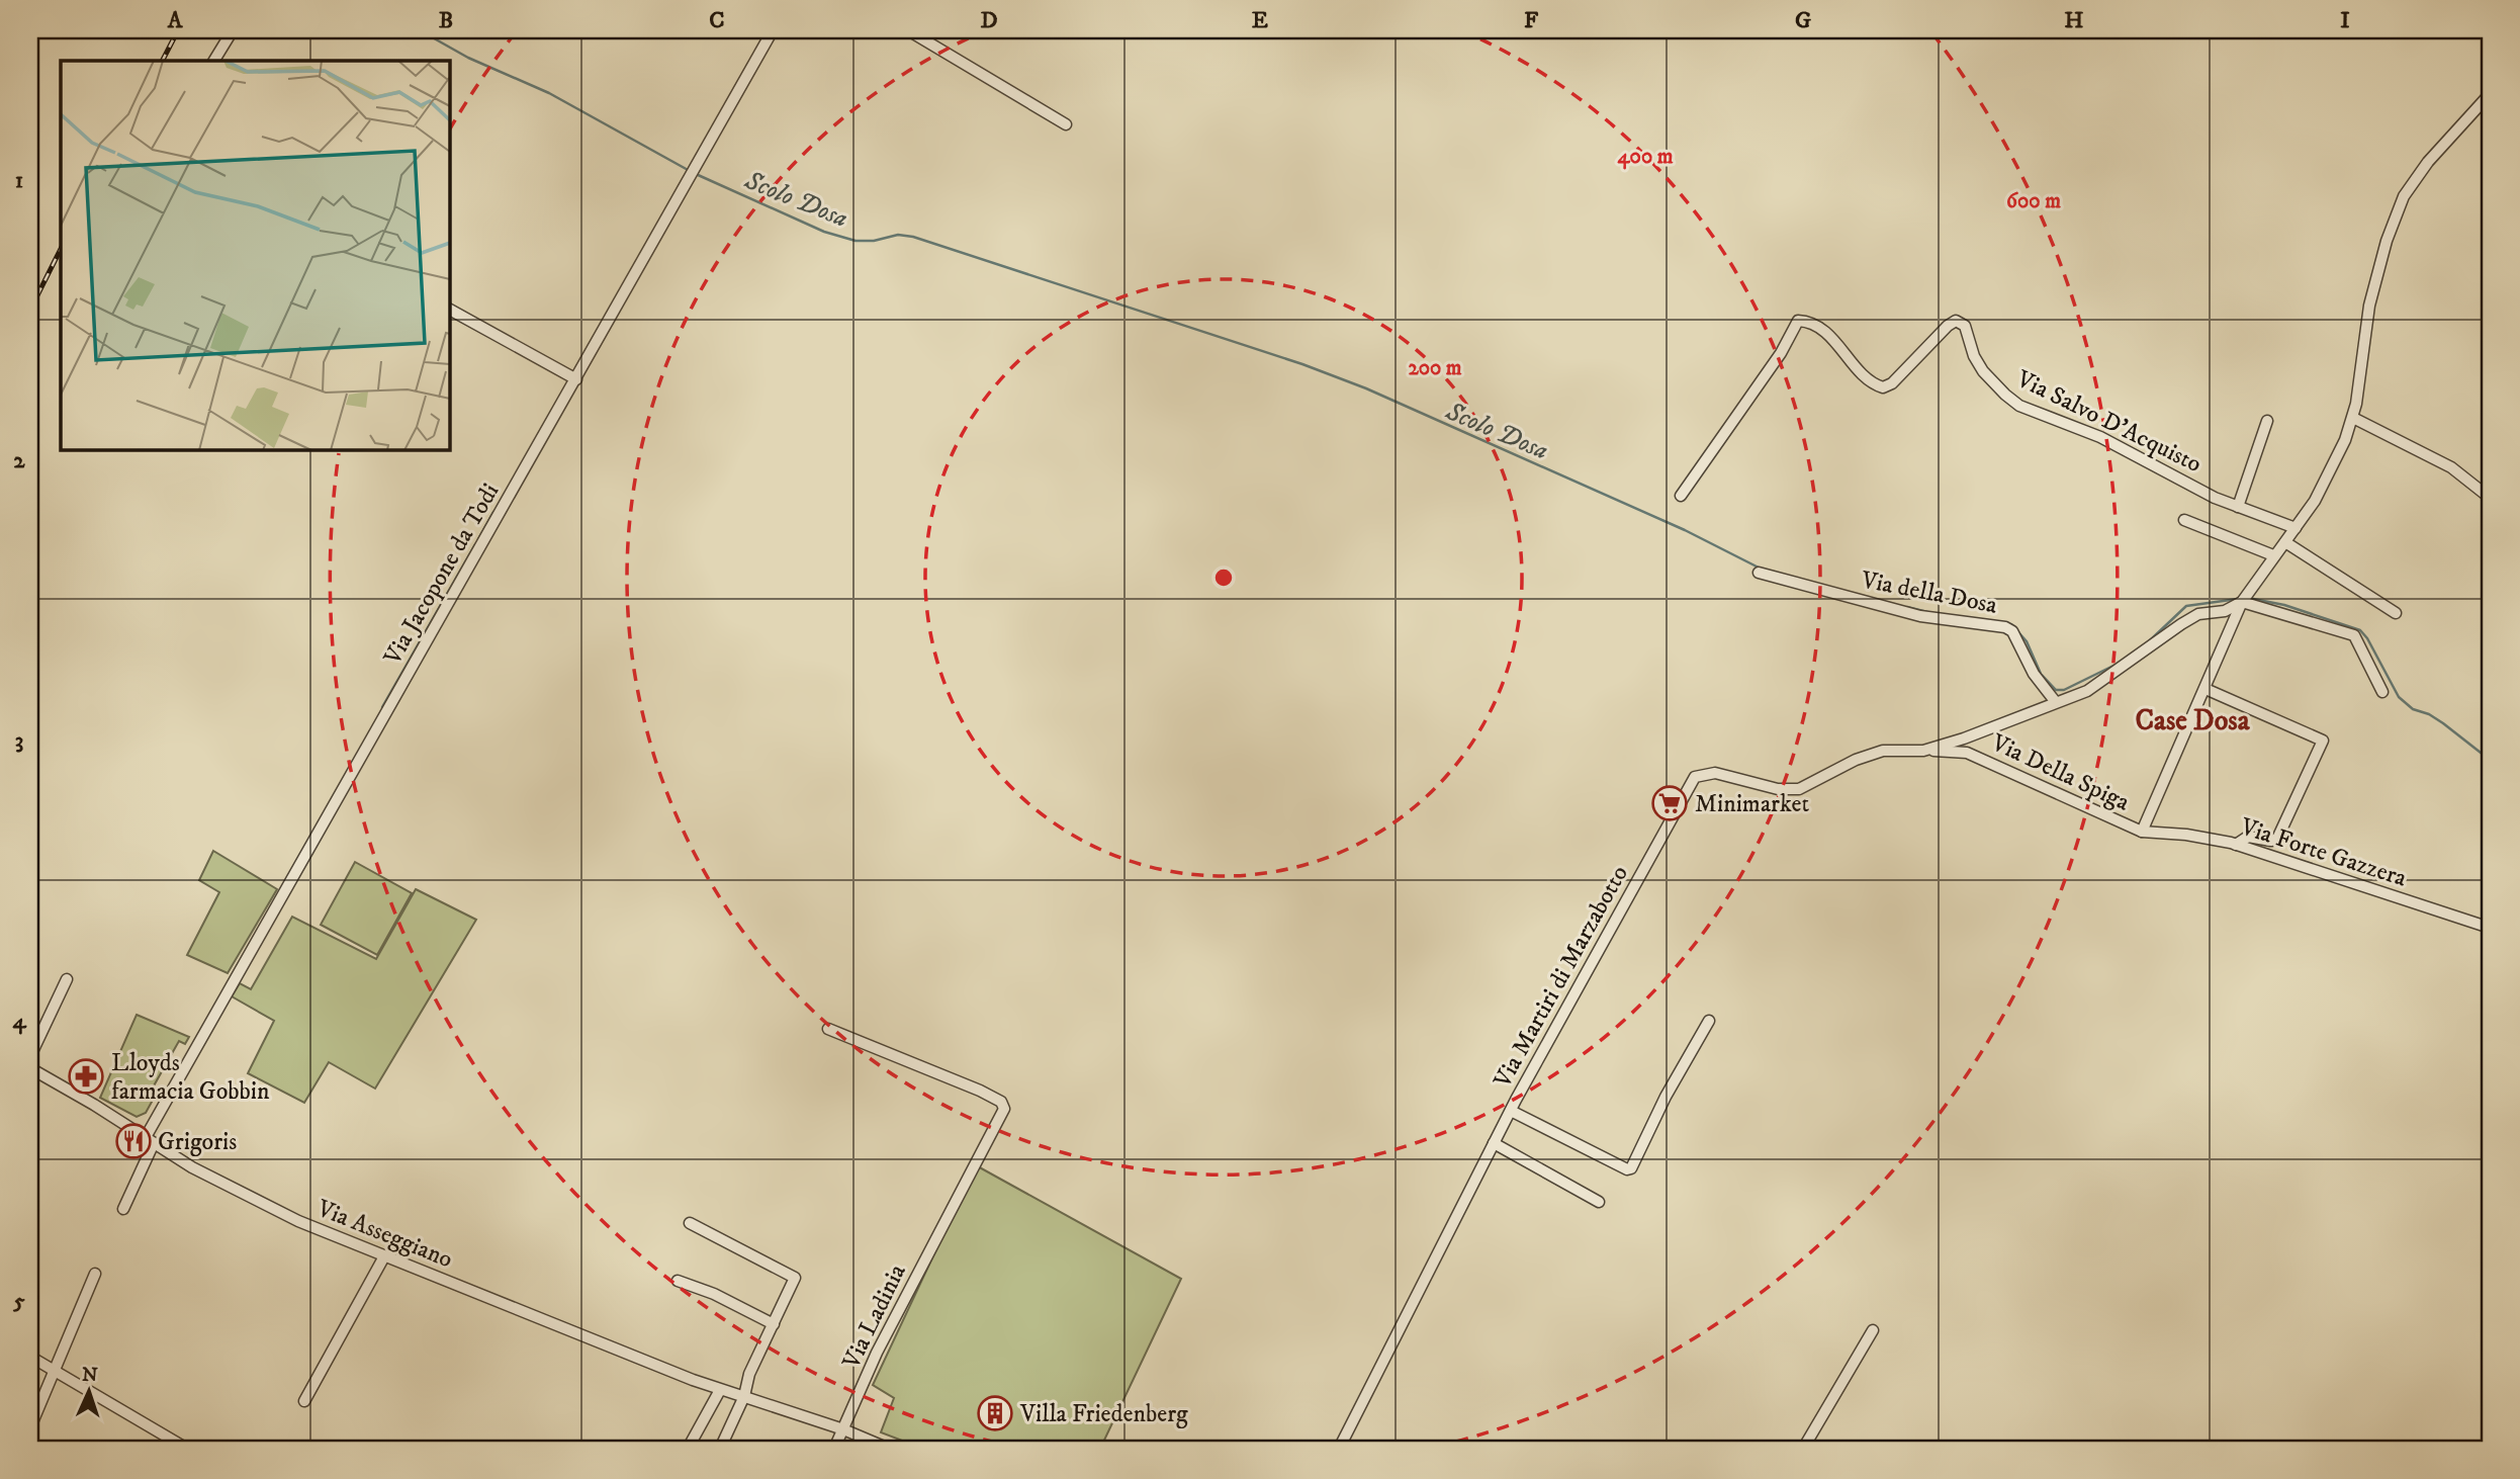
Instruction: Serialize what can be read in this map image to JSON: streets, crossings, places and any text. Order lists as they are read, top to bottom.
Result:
{
  "streets": {
    "street": [
      "Via Salvo D'Acquisto",
      "Via Jacopone da Todi",
      "Via della Dosa",
      "Via Della Spiga",
      "Via Forte Gazzera",
      "Via Martiri di Marzabotto",
      "Via Asseggiano",
      "Via Ladinia"
    ]
  },
  "crossings": [
    ["Via Jacopone da Todi", "Via Asseggiano"],
    ["Via della Dosa", "Via Martiri di Marzabotto"],
    ["Via Della Spiga", "Via Forte Gazzera"],
    ["Via Della Spiga", "Via Martiri di Marzabotto"],
    ["Via Asseggiano", "Via Ladinia"]
  ],
  "districts": ["Case Dosa"],
  "water": ["Scolo Dosa"],
  "places": {
    "supermarket": ["Minimarket"],
    "pharmacy": ["Lloyds farmacia Gobbin"],
    "restaurant": ["Grigoris"],
    "building": ["Villa Friedenberg"]
  },
  "north": "top",
  "grid": {
    "columns": [
      "A",
      "B",
      "C",
      "D",
      "E",
      "F",
      "G",
      "H",
      "I"
    ],
    "rows": [
      "1",
      "2",
      "3",
      "4",
      "5"
    ]
  },
  "rings": ["400 m", "600 m", "200 m"]
}
